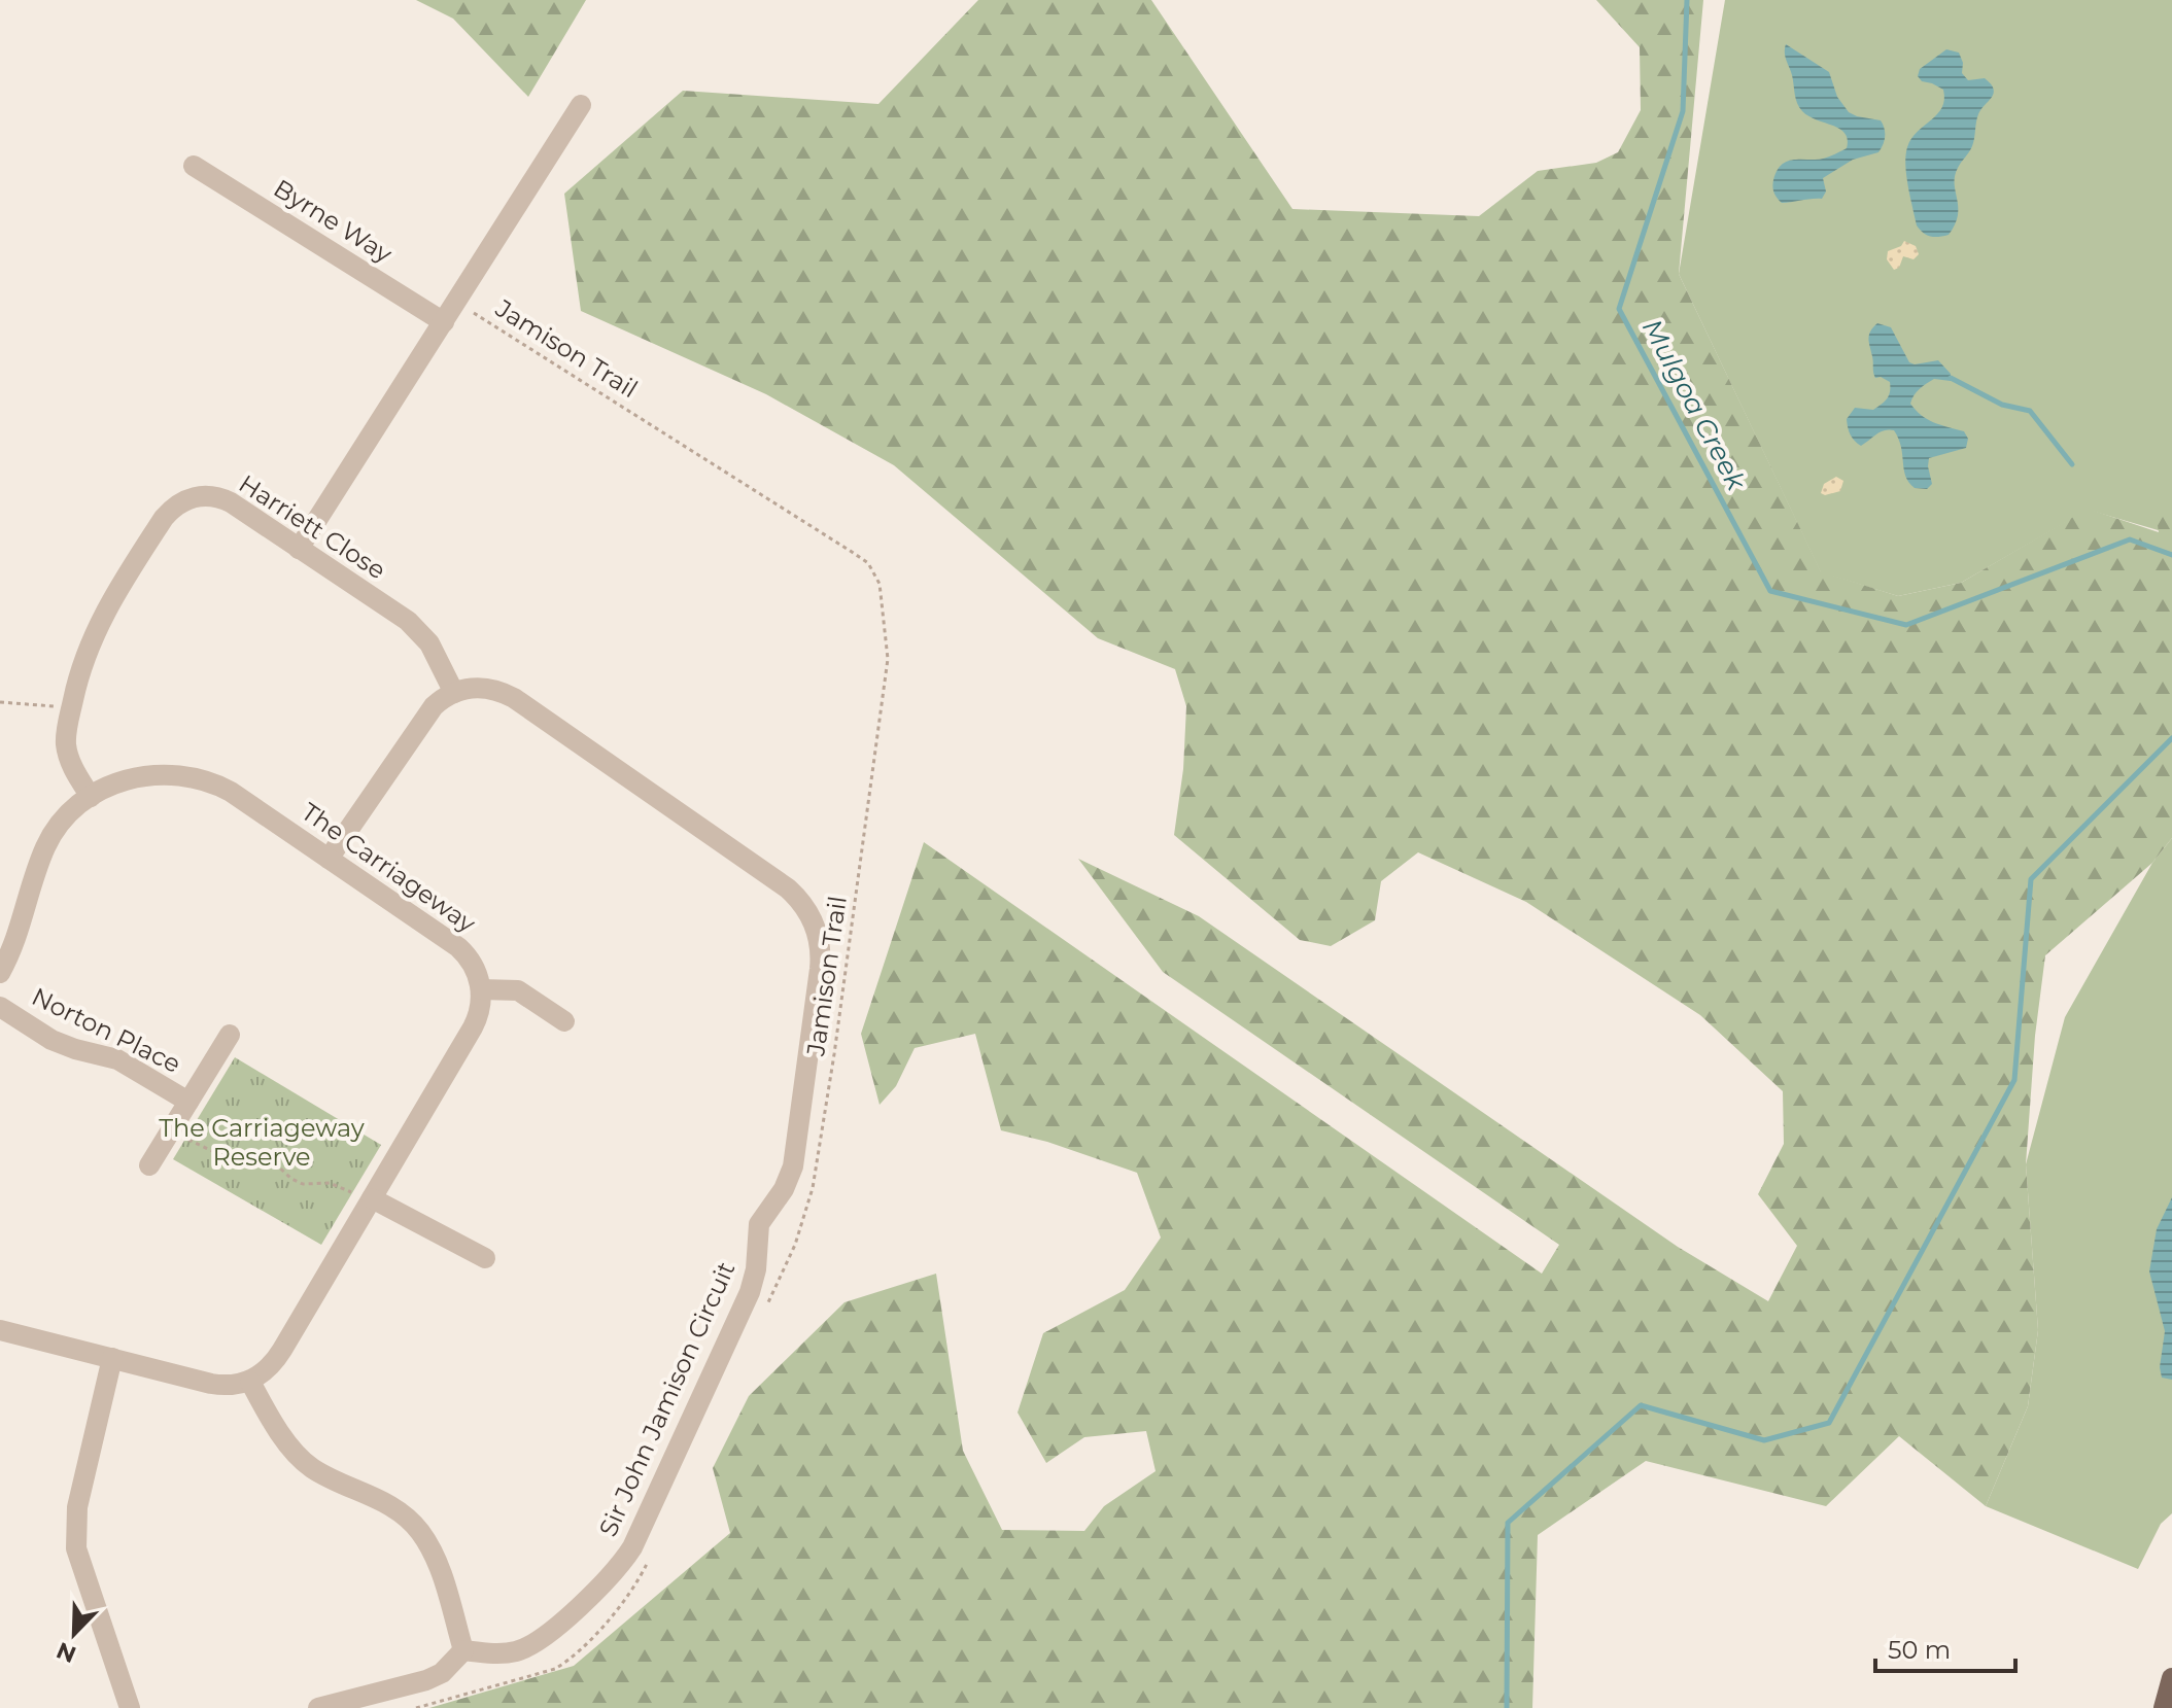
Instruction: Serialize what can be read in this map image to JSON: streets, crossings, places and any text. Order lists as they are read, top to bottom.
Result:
{
  "streets": {
    "street": [
      "Byrne Way",
      "Harriett Close",
      "The Carriageway",
      "Norton Place",
      "Sir John Jamison Circuit"
    ],
    "path": ["Jamison Trail"]
  },
  "crossings": [
    ["Harriett Close", "The Carriageway"],
    ["Harriett Close", "Sir John Jamison Circuit"]
  ],
  "water": ["Mulgoa Creek"],
  "parks": ["The Carriageway Reserve"],
  "scale_bar": "50 m",
  "north": "bottom left"
}
